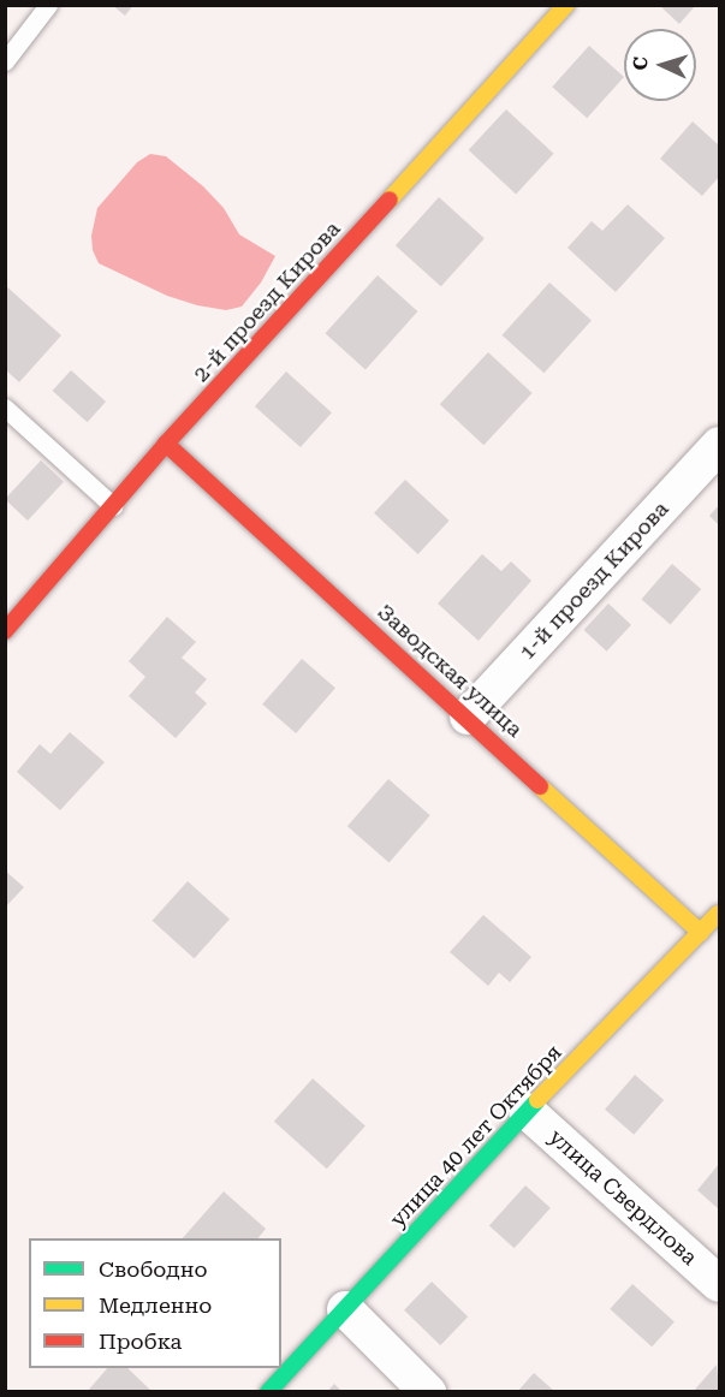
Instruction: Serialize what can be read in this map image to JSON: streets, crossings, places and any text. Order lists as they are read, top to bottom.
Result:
{
  "streets": {
    "street": [
      "2-й проезд Кирова",
      "1-й проезд Кирова",
      "Заводская улица",
      "улица 40 лет Октября",
      "улица Свердлова"
    ]
  },
  "crossings": [
    ["2-й проезд Кирова", "Заводская улица"],
    ["1-й проезд Кирова", "Заводская улица"],
    ["Заводская улица", "улица 40 лет Октября"],
    ["улица 40 лет Октября", "улица Свердлова"]
  ],
  "legend": ["Свободно", "Медленно", "Пробка"],
  "north": "left"
}
